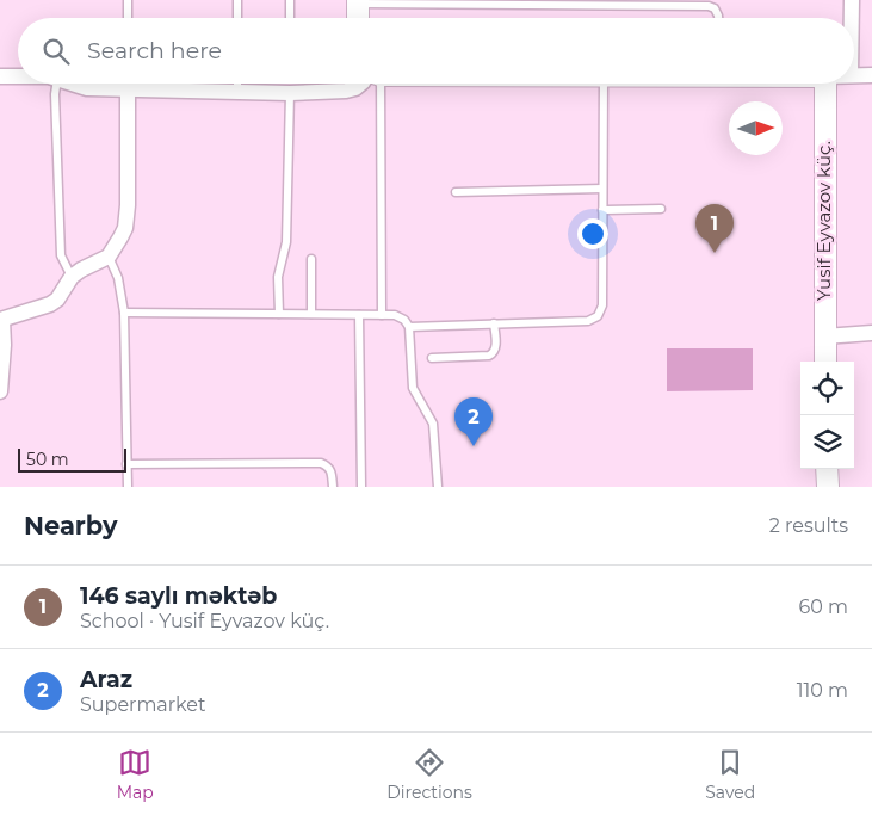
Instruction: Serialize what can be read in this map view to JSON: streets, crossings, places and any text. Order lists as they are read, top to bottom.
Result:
{
  "streets": {
    "street": ["Yusif Eyvazov küç."]
  },
  "scale_bar": "50 m",
  "north": "right",
  "page": {
    "search": "Search here",
    "pins": ["1", "2"],
    "scale": "50 m",
    "heading": ["Nearby", "2 results"],
    "list": [
      {
        "mark": "1",
        "name": "146 saylı məktəb",
        "note": "School · Yusif Eyvazov küç.",
        "value": "60 m"
      },
      {
        "mark": "2",
        "name": "Araz",
        "note": "Supermarket",
        "value": "110 m"
      }
    ],
    "nav": ["Map", "Directions", "Saved"]
  }
}
